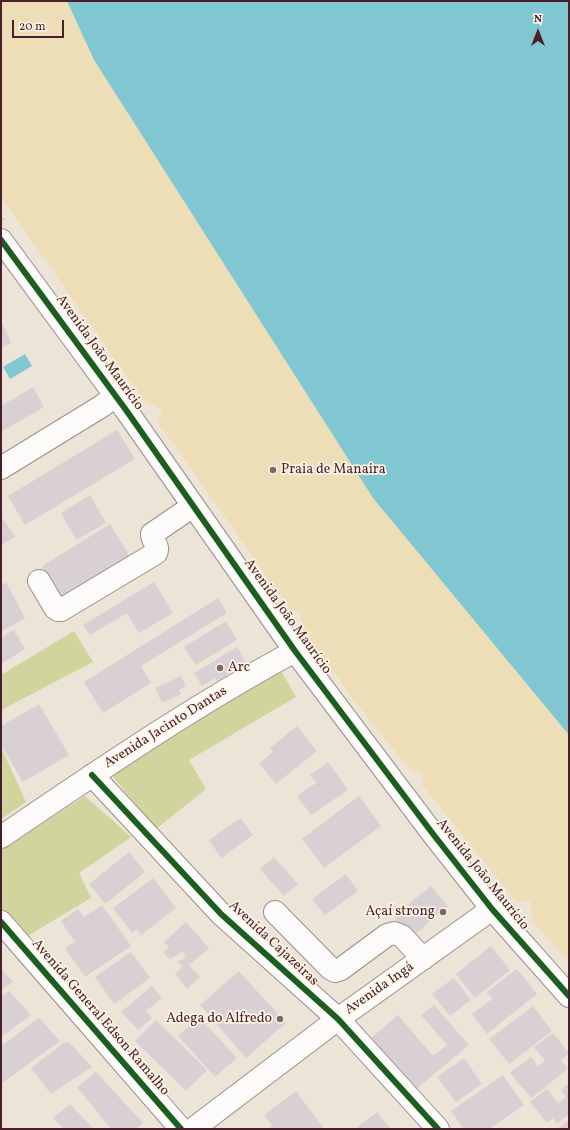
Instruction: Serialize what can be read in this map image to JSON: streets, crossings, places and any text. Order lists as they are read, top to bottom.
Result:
{
  "streets": {
    "street": [
      "Avenida João Maurício",
      "Avenida Jacinto Dantas",
      "Avenida Cajazeiras",
      "Avenida Ingá",
      "Avenida General Edson Ramalho"
    ]
  },
  "crossings": [
    ["Avenida João Maurício", "Avenida Jacinto Dantas"],
    ["Avenida João Maurício", "Avenida Ingá"],
    ["Avenida Jacinto Dantas", "Avenida Cajazeiras"],
    ["Avenida Cajazeiras", "Avenida Ingá"]
  ],
  "places": [
    "Praia de Manaira",
    "Arc",
    "Açaí strong",
    "Adega do Alfredo"
  ],
  "scale_bar": "20 m",
  "north": "top"
}
